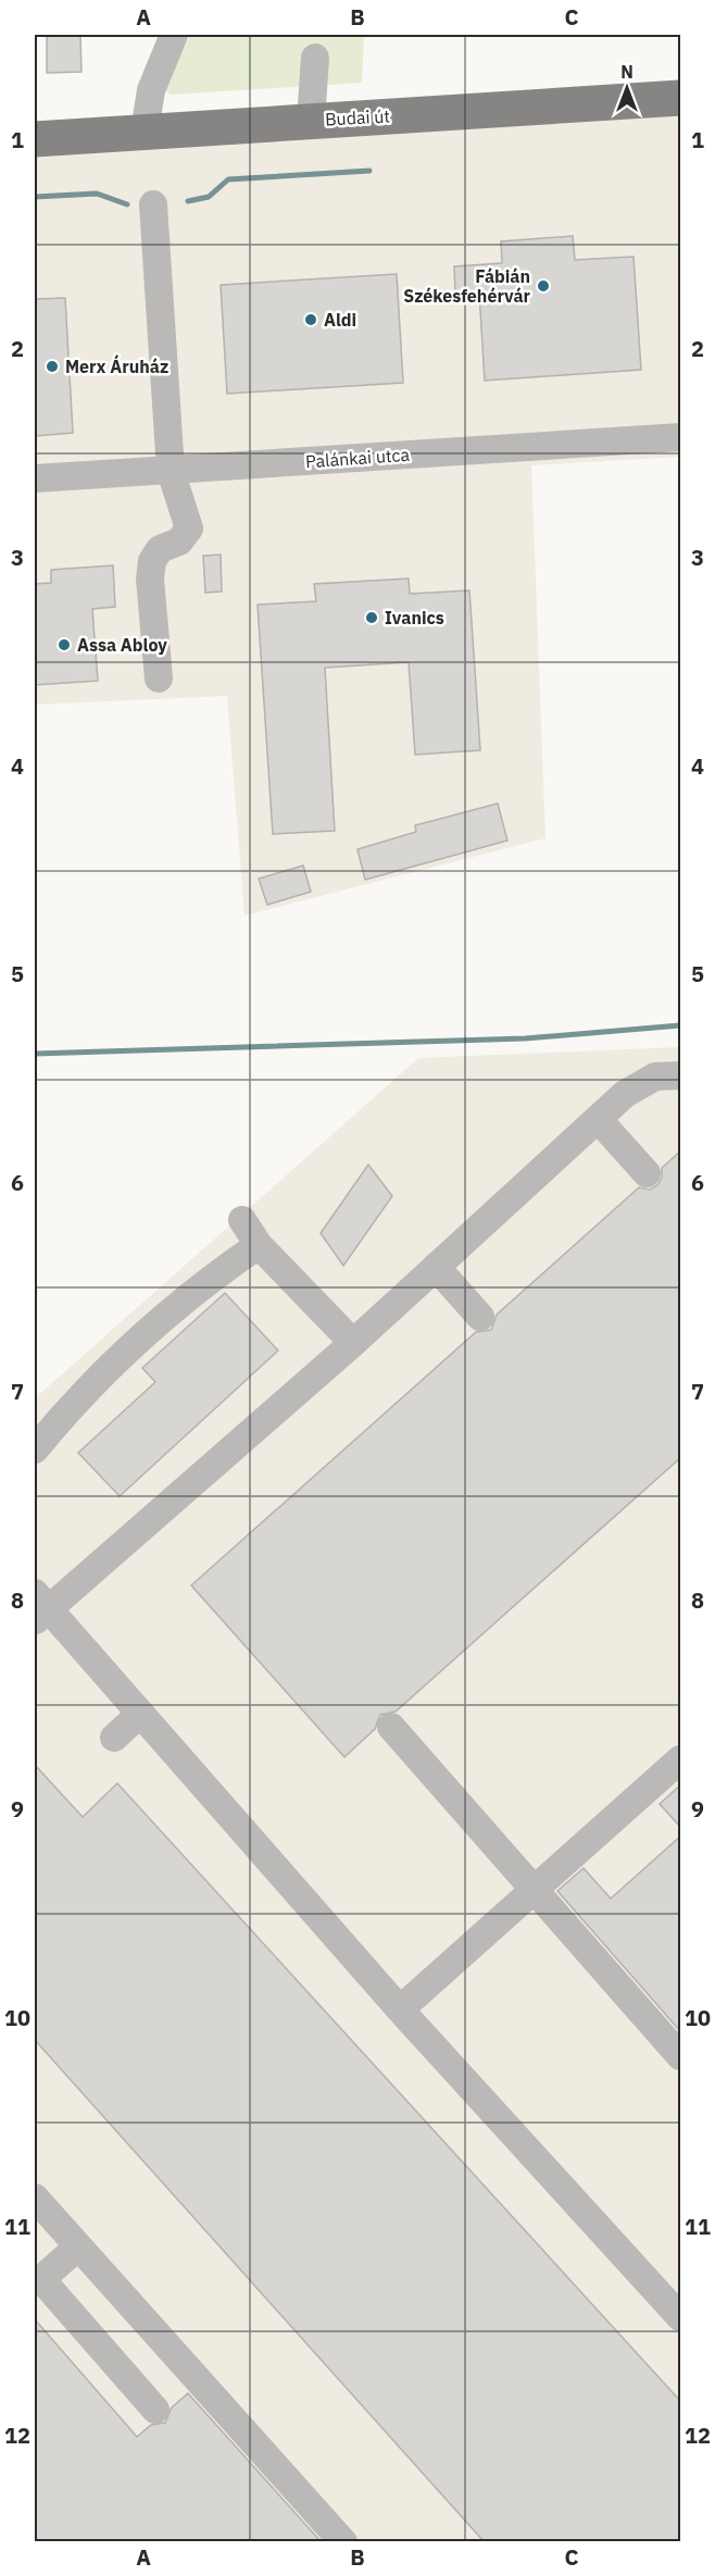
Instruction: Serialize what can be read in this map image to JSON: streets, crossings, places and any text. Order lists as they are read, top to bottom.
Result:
{
  "streets": {
    "main road": ["Budai út"],
    "street": ["Palánkai utca"]
  },
  "places": [
    "Fábián Székesfehérvár",
    "Aldi",
    "Merx Áruház",
    "Ivanics",
    "Assa Abloy"
  ],
  "north": "top",
  "grid": {
    "columns": ["A", "B", "C"],
    "rows": [
      "1",
      "2",
      "3",
      "4",
      "5",
      "6",
      "7",
      "8",
      "9",
      "10",
      "11",
      "12"
    ]
  }
}
